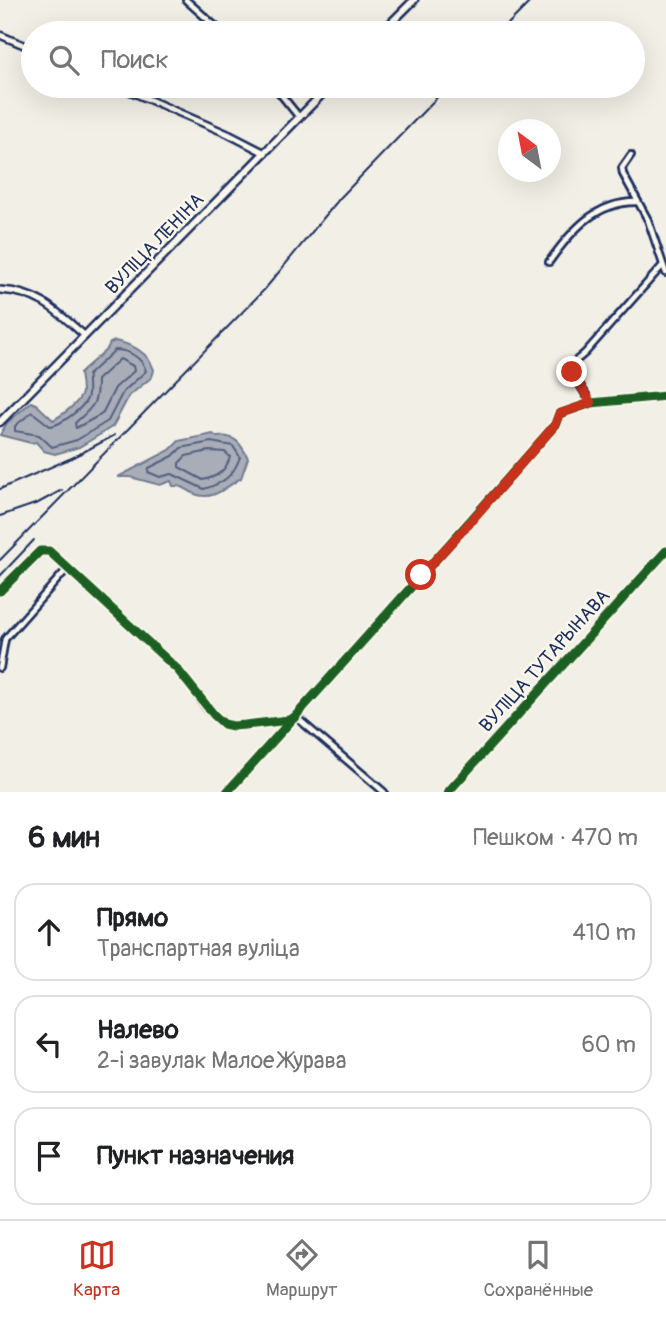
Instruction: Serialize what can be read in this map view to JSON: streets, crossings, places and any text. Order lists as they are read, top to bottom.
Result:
{
  "streets": {
    "main road": ["ВУЛІЦА ЛЕНІНА"],
    "street": ["ВУЛІЦА ТУТАРЫНАВА"]
  },
  "north": "top left",
  "page": {
    "search": "Поиск",
    "heading": ["6 мин", "Пешком · 470 m"],
    "list": [
      ["Прямо", "Транспартная вуліца", "410 m"],
      ["Налево", "2-і завулак Малое Журава", "60 m"],
      "Пункт назначения"
    ],
    "nav": ["Карта", "Маршрут", "Сохранённые"]
  }
}
